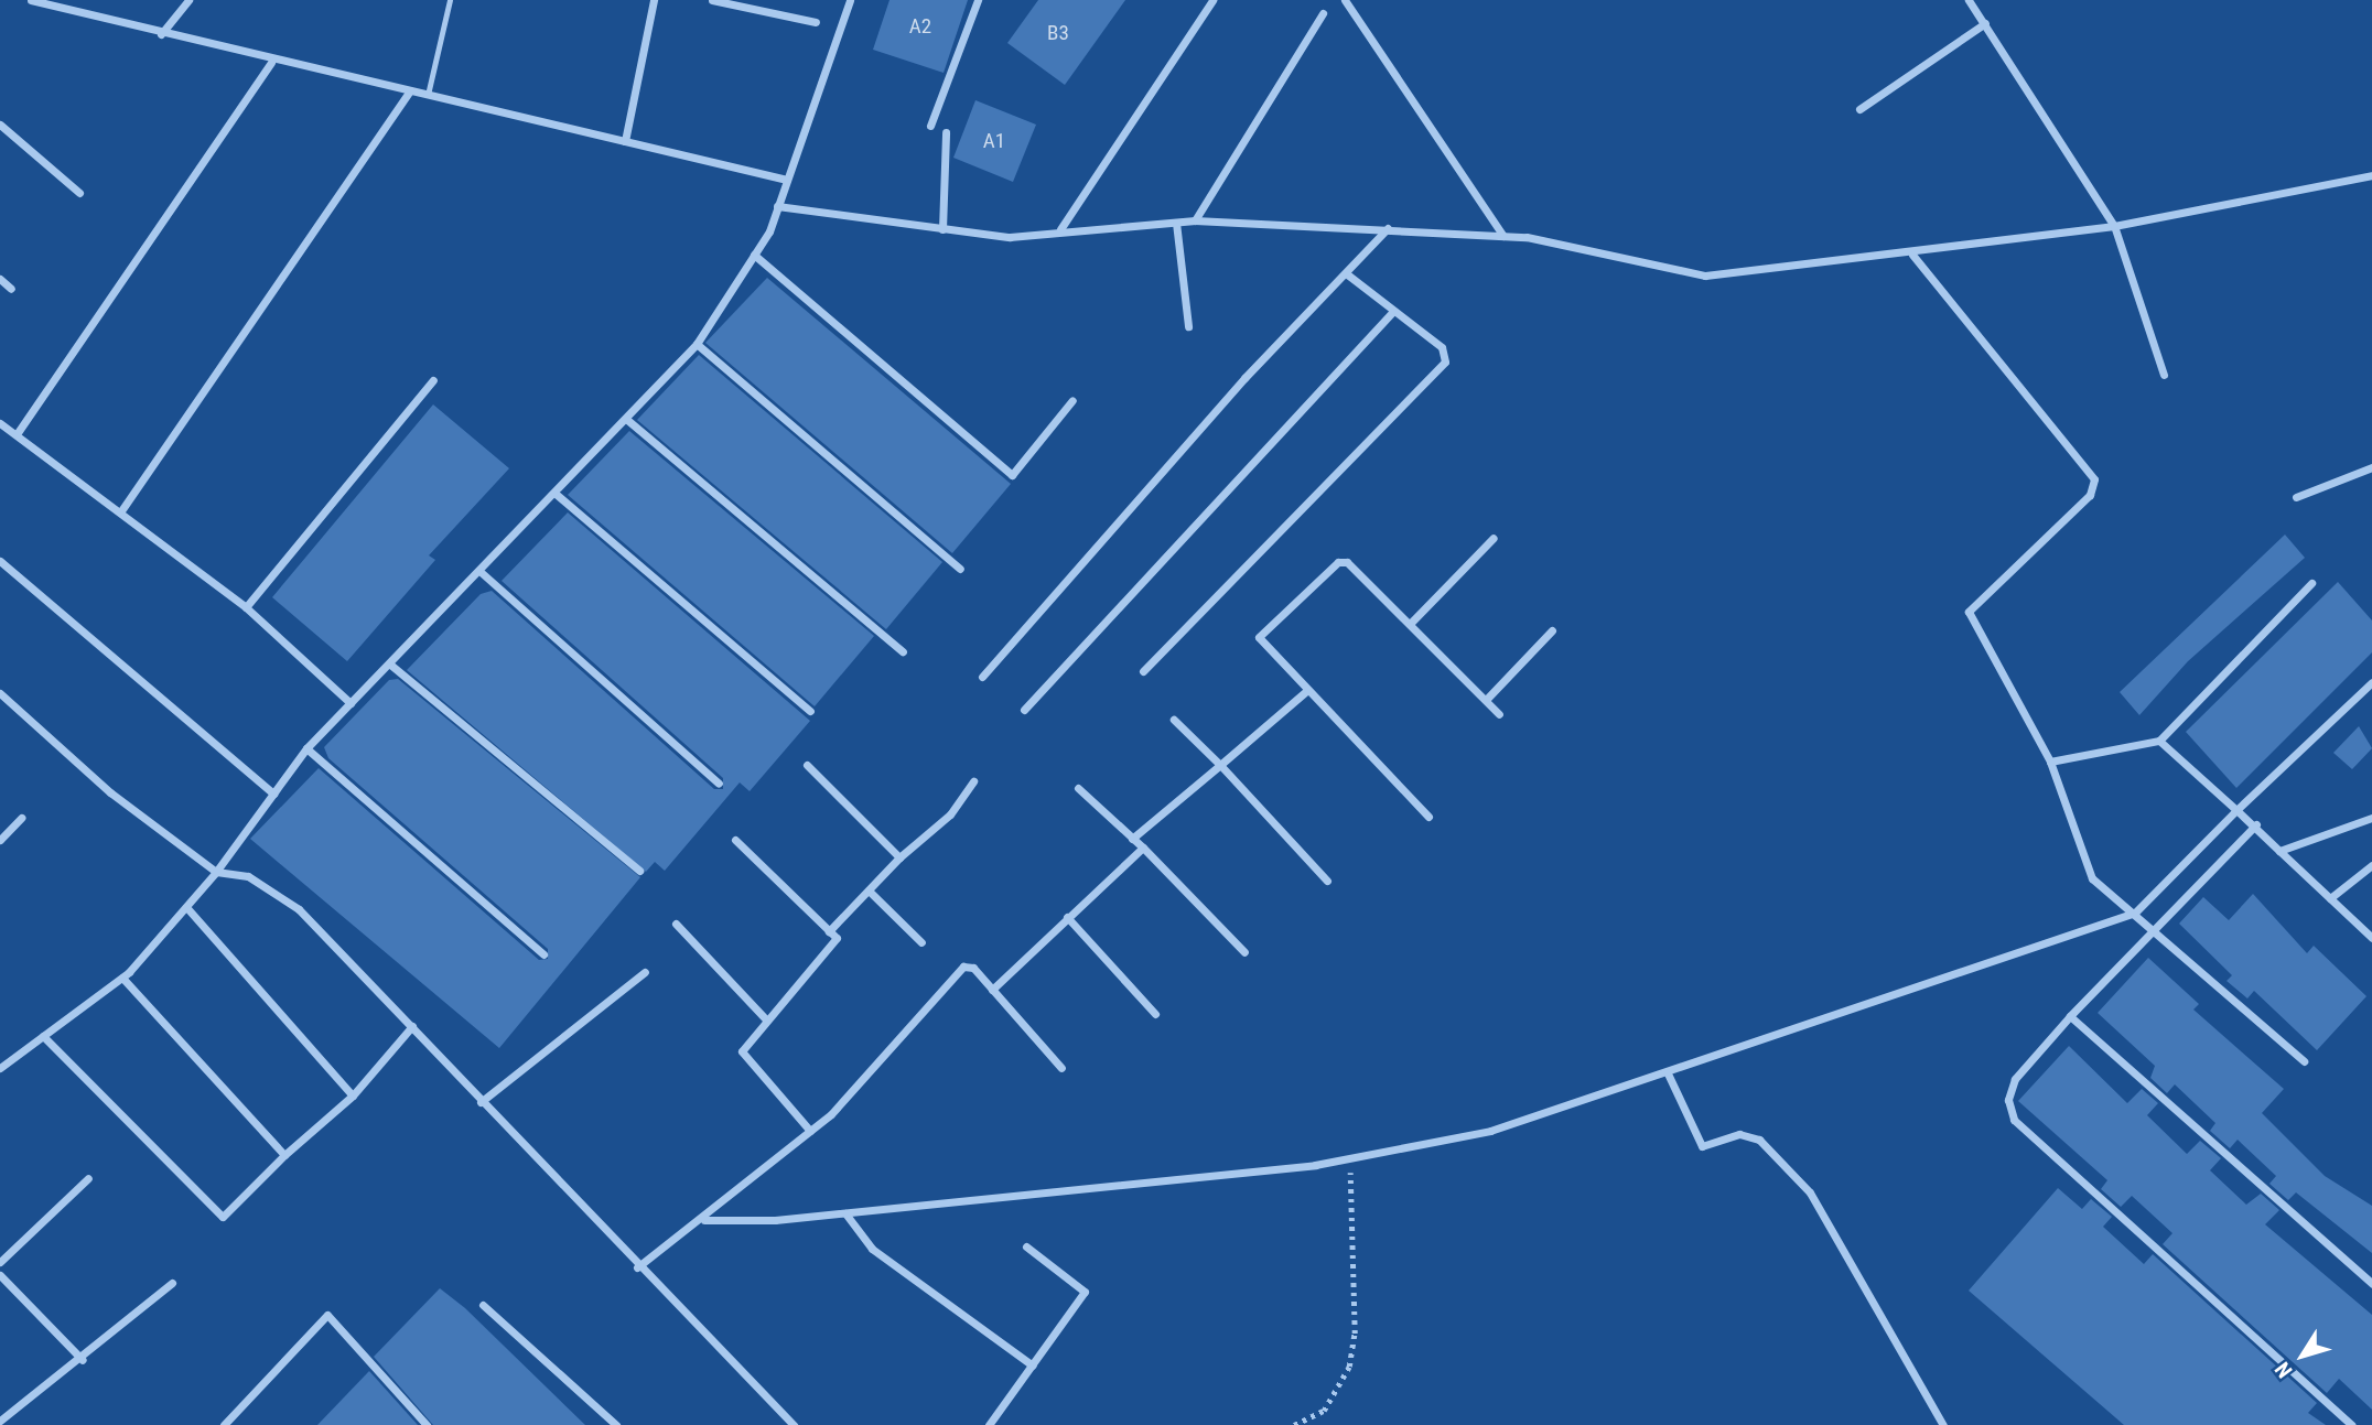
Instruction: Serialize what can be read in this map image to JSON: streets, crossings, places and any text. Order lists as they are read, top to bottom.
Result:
{
  "house_numbers": ["A2", "B3", "A1"],
  "north": "bottom left"
}
